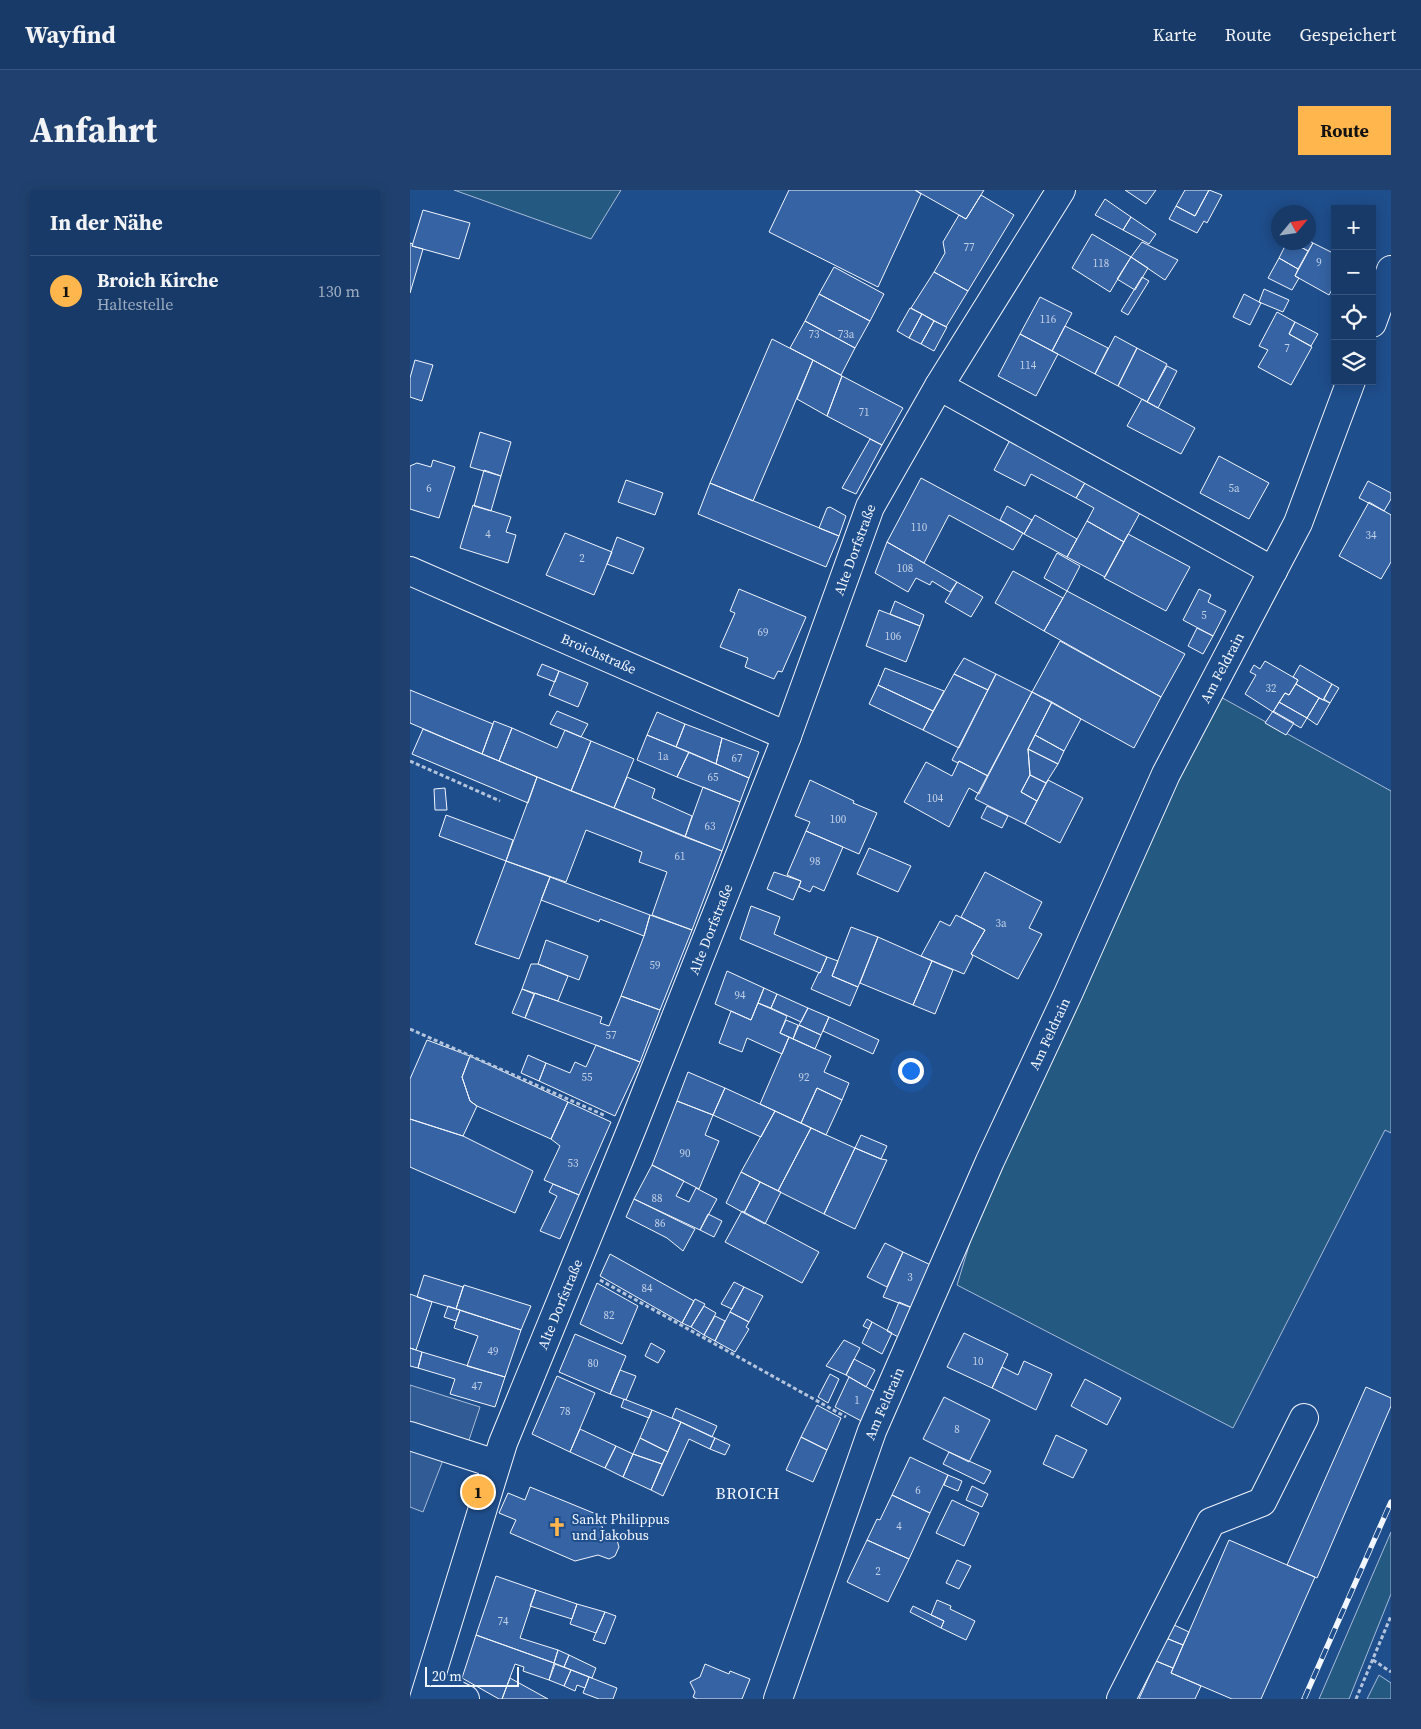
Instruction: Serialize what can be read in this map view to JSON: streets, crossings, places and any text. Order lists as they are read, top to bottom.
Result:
{
  "streets": {
    "street": ["Alte Dorfstraße", "Broichstraße", "Am Feldrain"]
  },
  "crossings": [
    ["Alte Dorfstraße", "Broichstraße"]
  ],
  "districts": ["BROICH"],
  "places": {
    "church": ["Sankt Philippus und Jakobus"]
  },
  "house_numbers": [
    "77",
    "9",
    "118",
    "116",
    "73",
    "73a",
    "7",
    "114",
    "71",
    "6",
    "5a",
    "110",
    "4",
    "34",
    "2",
    "108",
    "5",
    "69",
    "106",
    "32",
    "1a",
    "67",
    "65",
    "104",
    "100",
    "63",
    "61",
    "98",
    "3a",
    "59",
    "94",
    "57",
    "55",
    "92",
    "90",
    "53",
    "88",
    "86",
    "3",
    "84",
    "82",
    "49",
    "10",
    "80",
    "47",
    "1",
    "78",
    "8",
    "6",
    "4",
    "2",
    "74"
  ],
  "scale_bar": "20 m",
  "north": "top right",
  "page": {
    "header": "Wayfind",
    "nav": ["Karte", "Route", "Gespeichert"],
    "title": "Anfahrt",
    "buttons": "Route",
    "heading": "In der Nähe",
    "map_buttons": ["+", "−"],
    "list": [
      {
        "mark": "1",
        "name": "Broich Kirche",
        "note": "Haltestelle",
        "value": "130 m"
      }
    ],
    "pins": "1",
    "scale": "20 m"
  }
}
